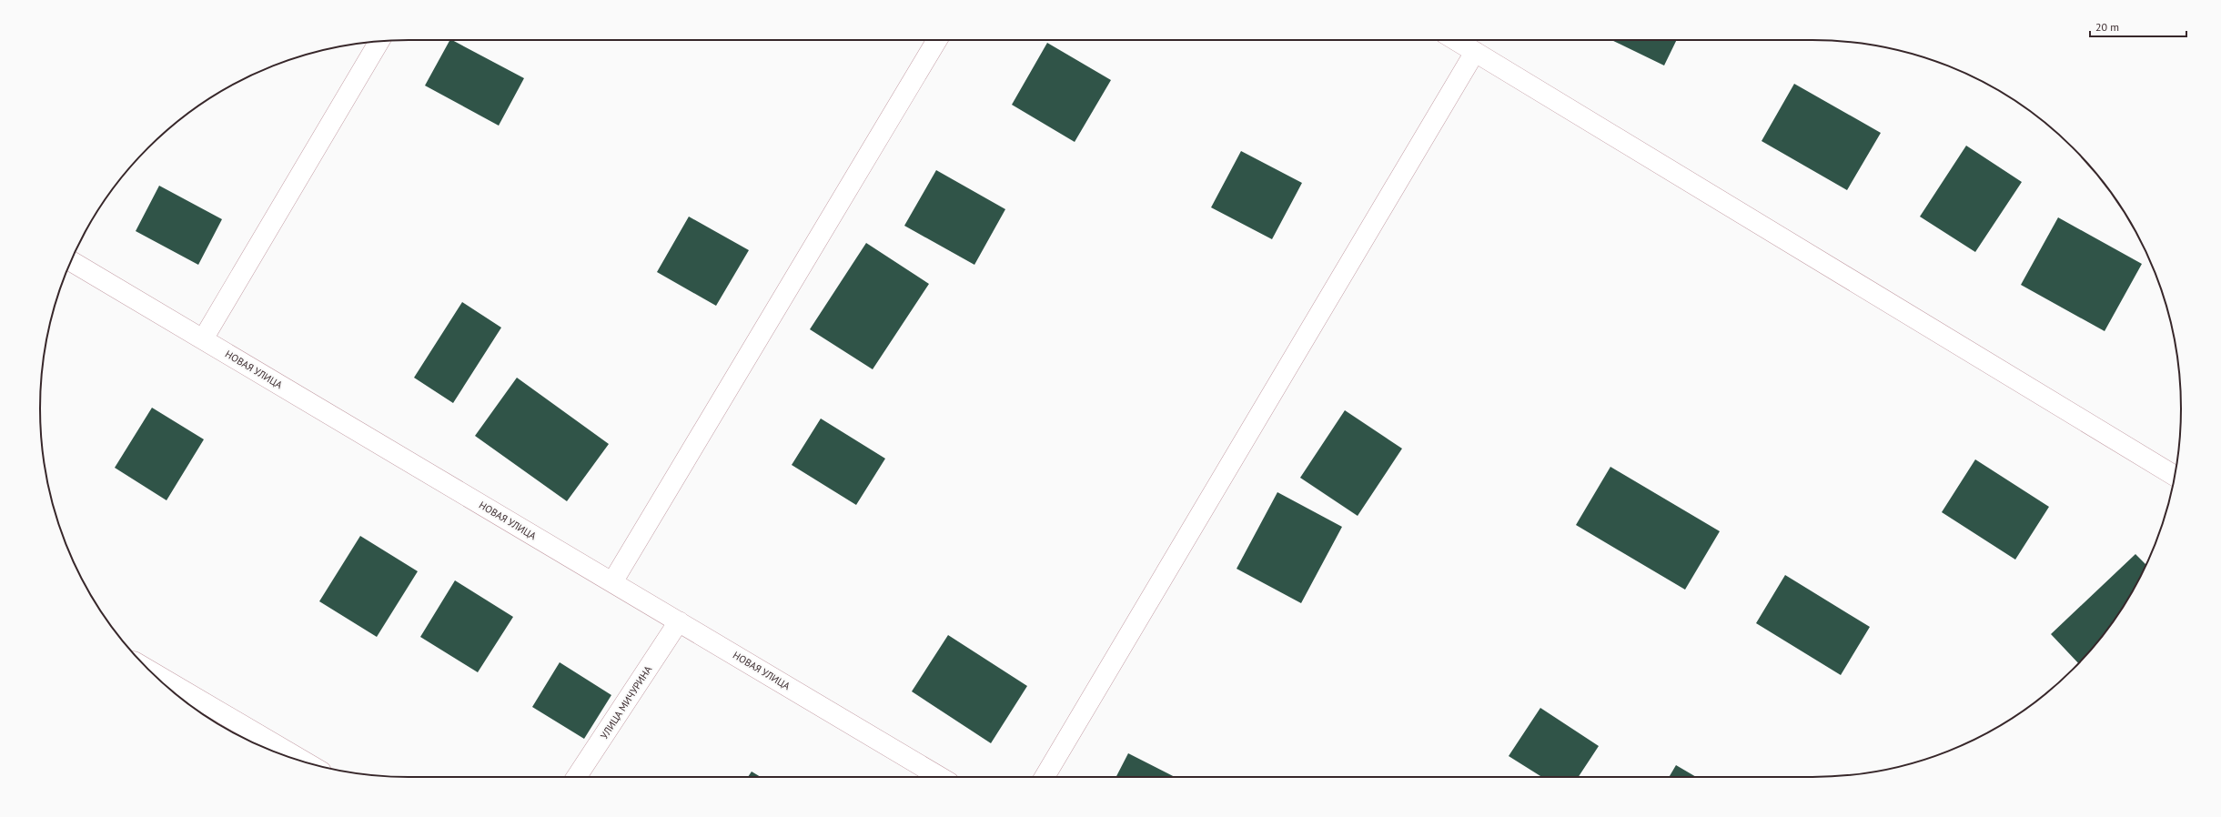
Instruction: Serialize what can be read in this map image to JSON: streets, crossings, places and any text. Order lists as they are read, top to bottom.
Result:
{
  "streets": {
    "street": ["НОВАЯ УЛИЦА", "УЛИЦА МИЧУРИНА"]
  },
  "crossings": [
    ["НОВАЯ УЛИЦА", "УЛИЦА МИЧУРИНА"]
  ],
  "scale_bar": "20 m"
}
